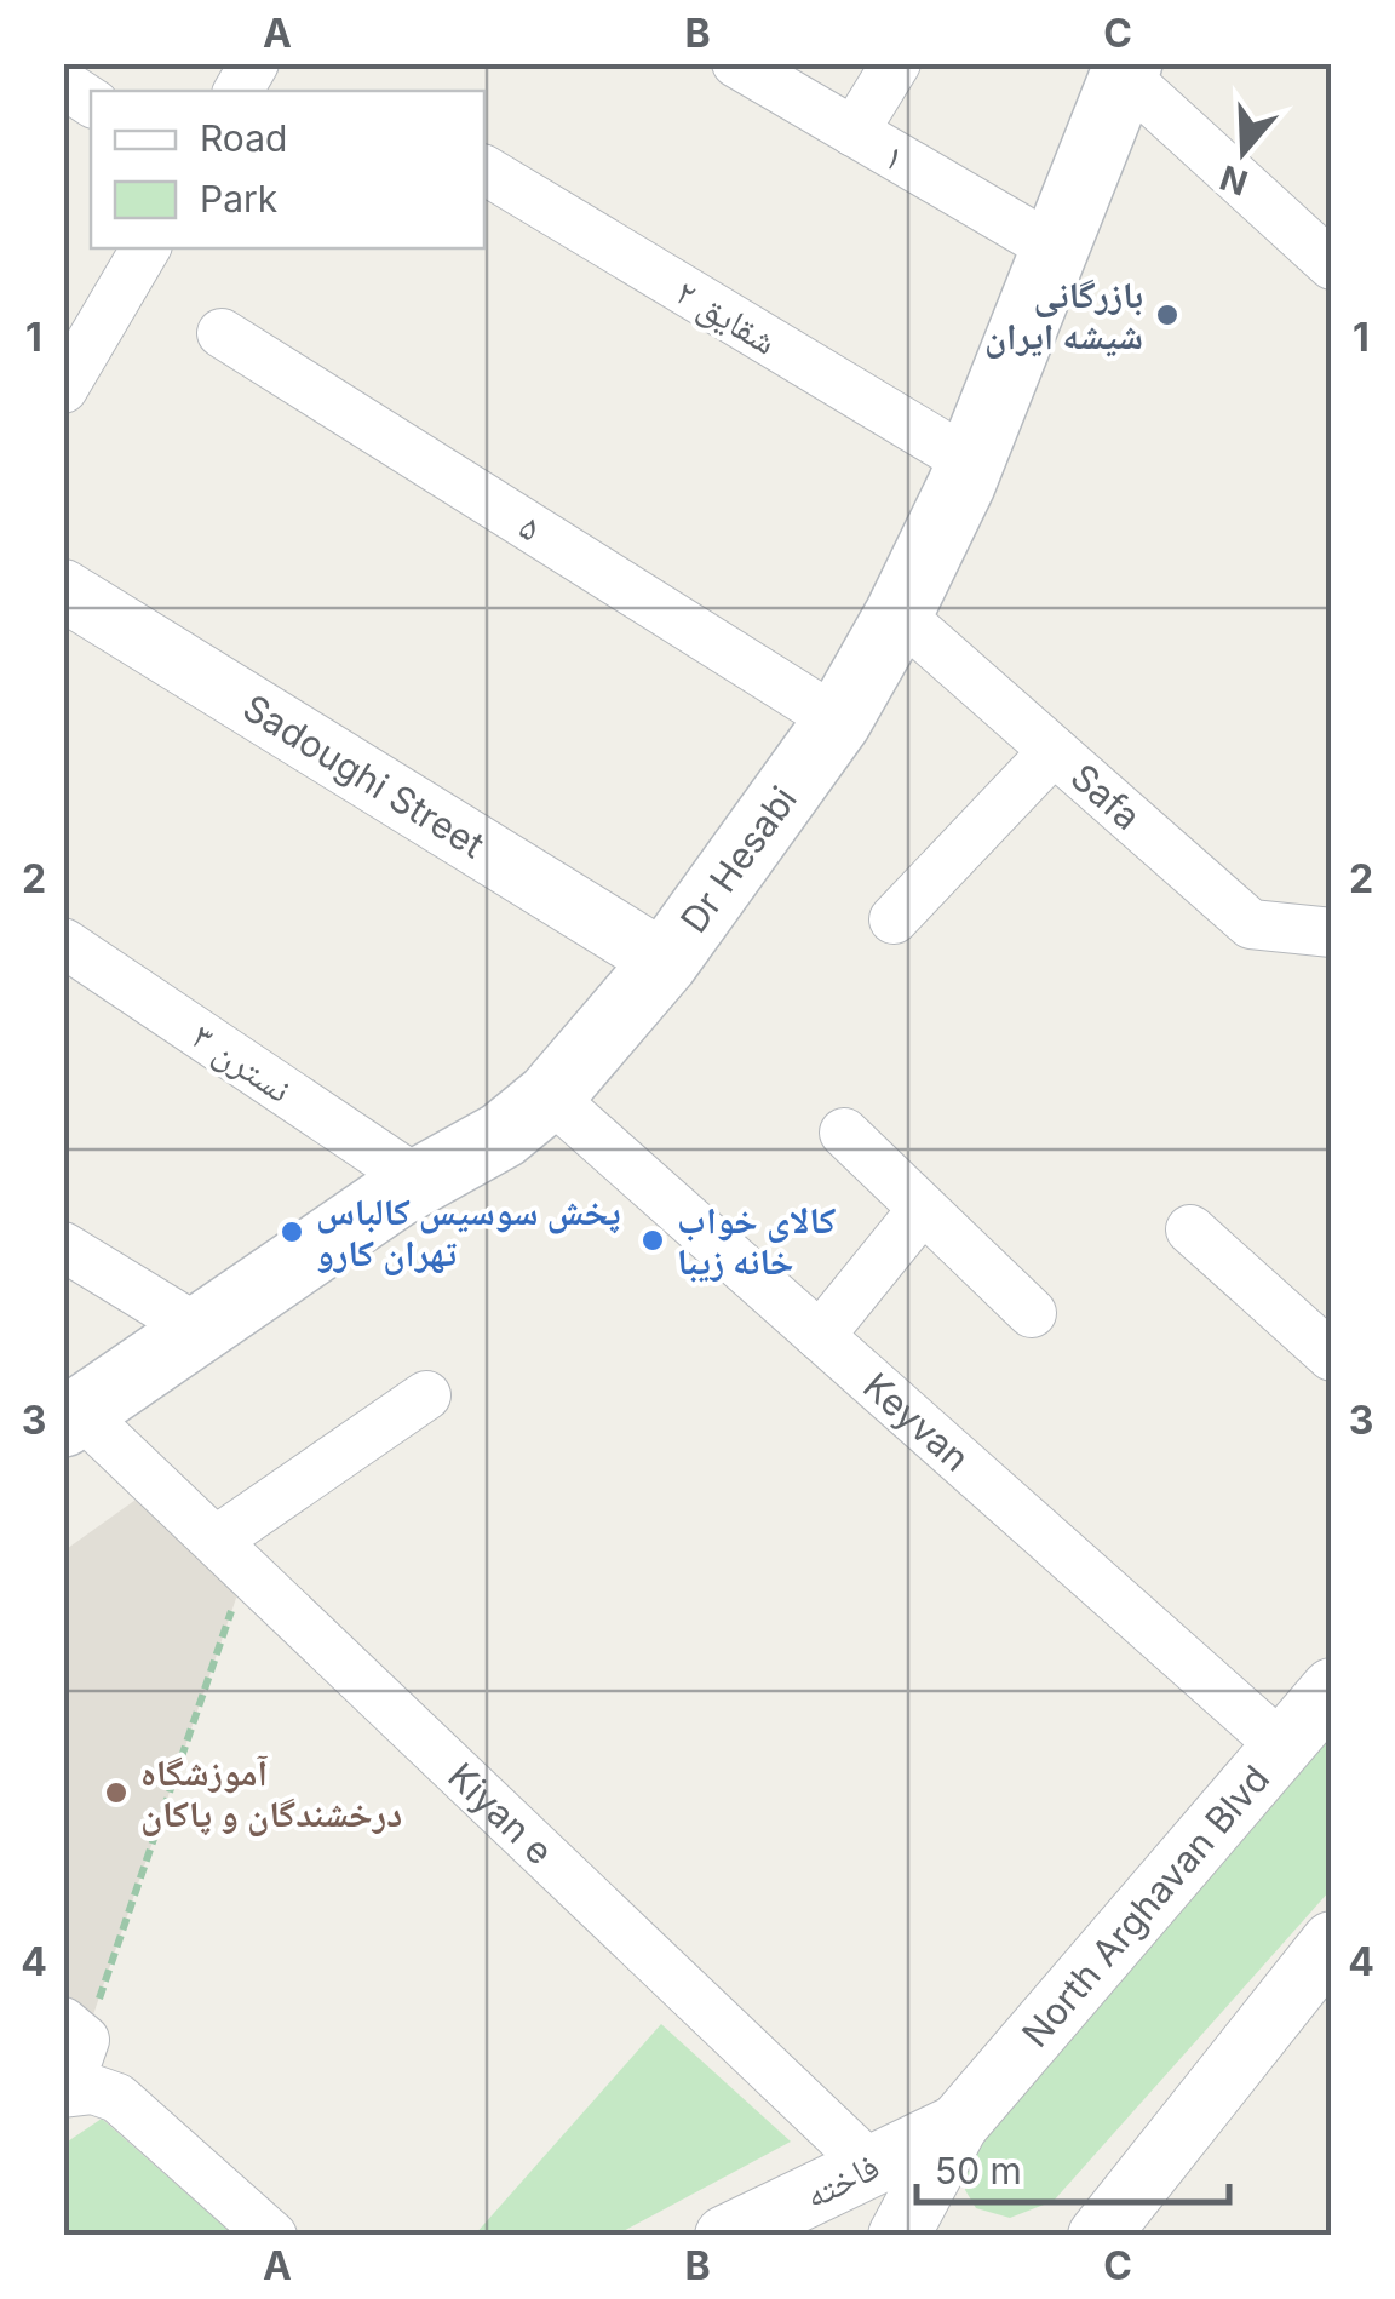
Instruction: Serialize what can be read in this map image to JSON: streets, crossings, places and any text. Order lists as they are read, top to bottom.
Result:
{
  "streets": {
    "main road": ["Dr Hesabi"],
    "street": [
      "۱",
      "شقایق ۲",
      "۵",
      "Sadoughi Street",
      "Safa",
      "نسترن ۳",
      "Keyvan",
      "Kiyan e",
      "North Arghavan Blvd",
      "فاخته"
    ]
  },
  "crossings": [
    ["۱", "Dr Hesabi"],
    ["شقایق ۲", "Dr Hesabi"],
    ["۵", "Dr Hesabi"],
    ["Sadoughi Street", "Dr Hesabi"],
    ["Safa", "Dr Hesabi"],
    ["Dr Hesabi", "نسترن ۳"],
    ["Dr Hesabi", "Keyvan"],
    ["Dr Hesabi", "Kiyan e"],
    ["Keyvan", "North Arghavan Blvd"],
    ["Kiyan e", "فاخته"],
    ["North Arghavan Blvd", "فاخته"]
  ],
  "places": [
    "بازرگانی شیشه ایران",
    "پخش سوسیس کالباس تهران کارو",
    "کالای خواب خانه زیبا",
    "آموزشگاه درخشندگان و پاکان"
  ],
  "legend": ["Road", "Park"],
  "scale_bar": "50 m",
  "north": "bottom",
  "grid": {
    "columns": ["A", "B", "C"],
    "rows": [
      "1",
      "2",
      "3",
      "4"
    ]
  }
}
